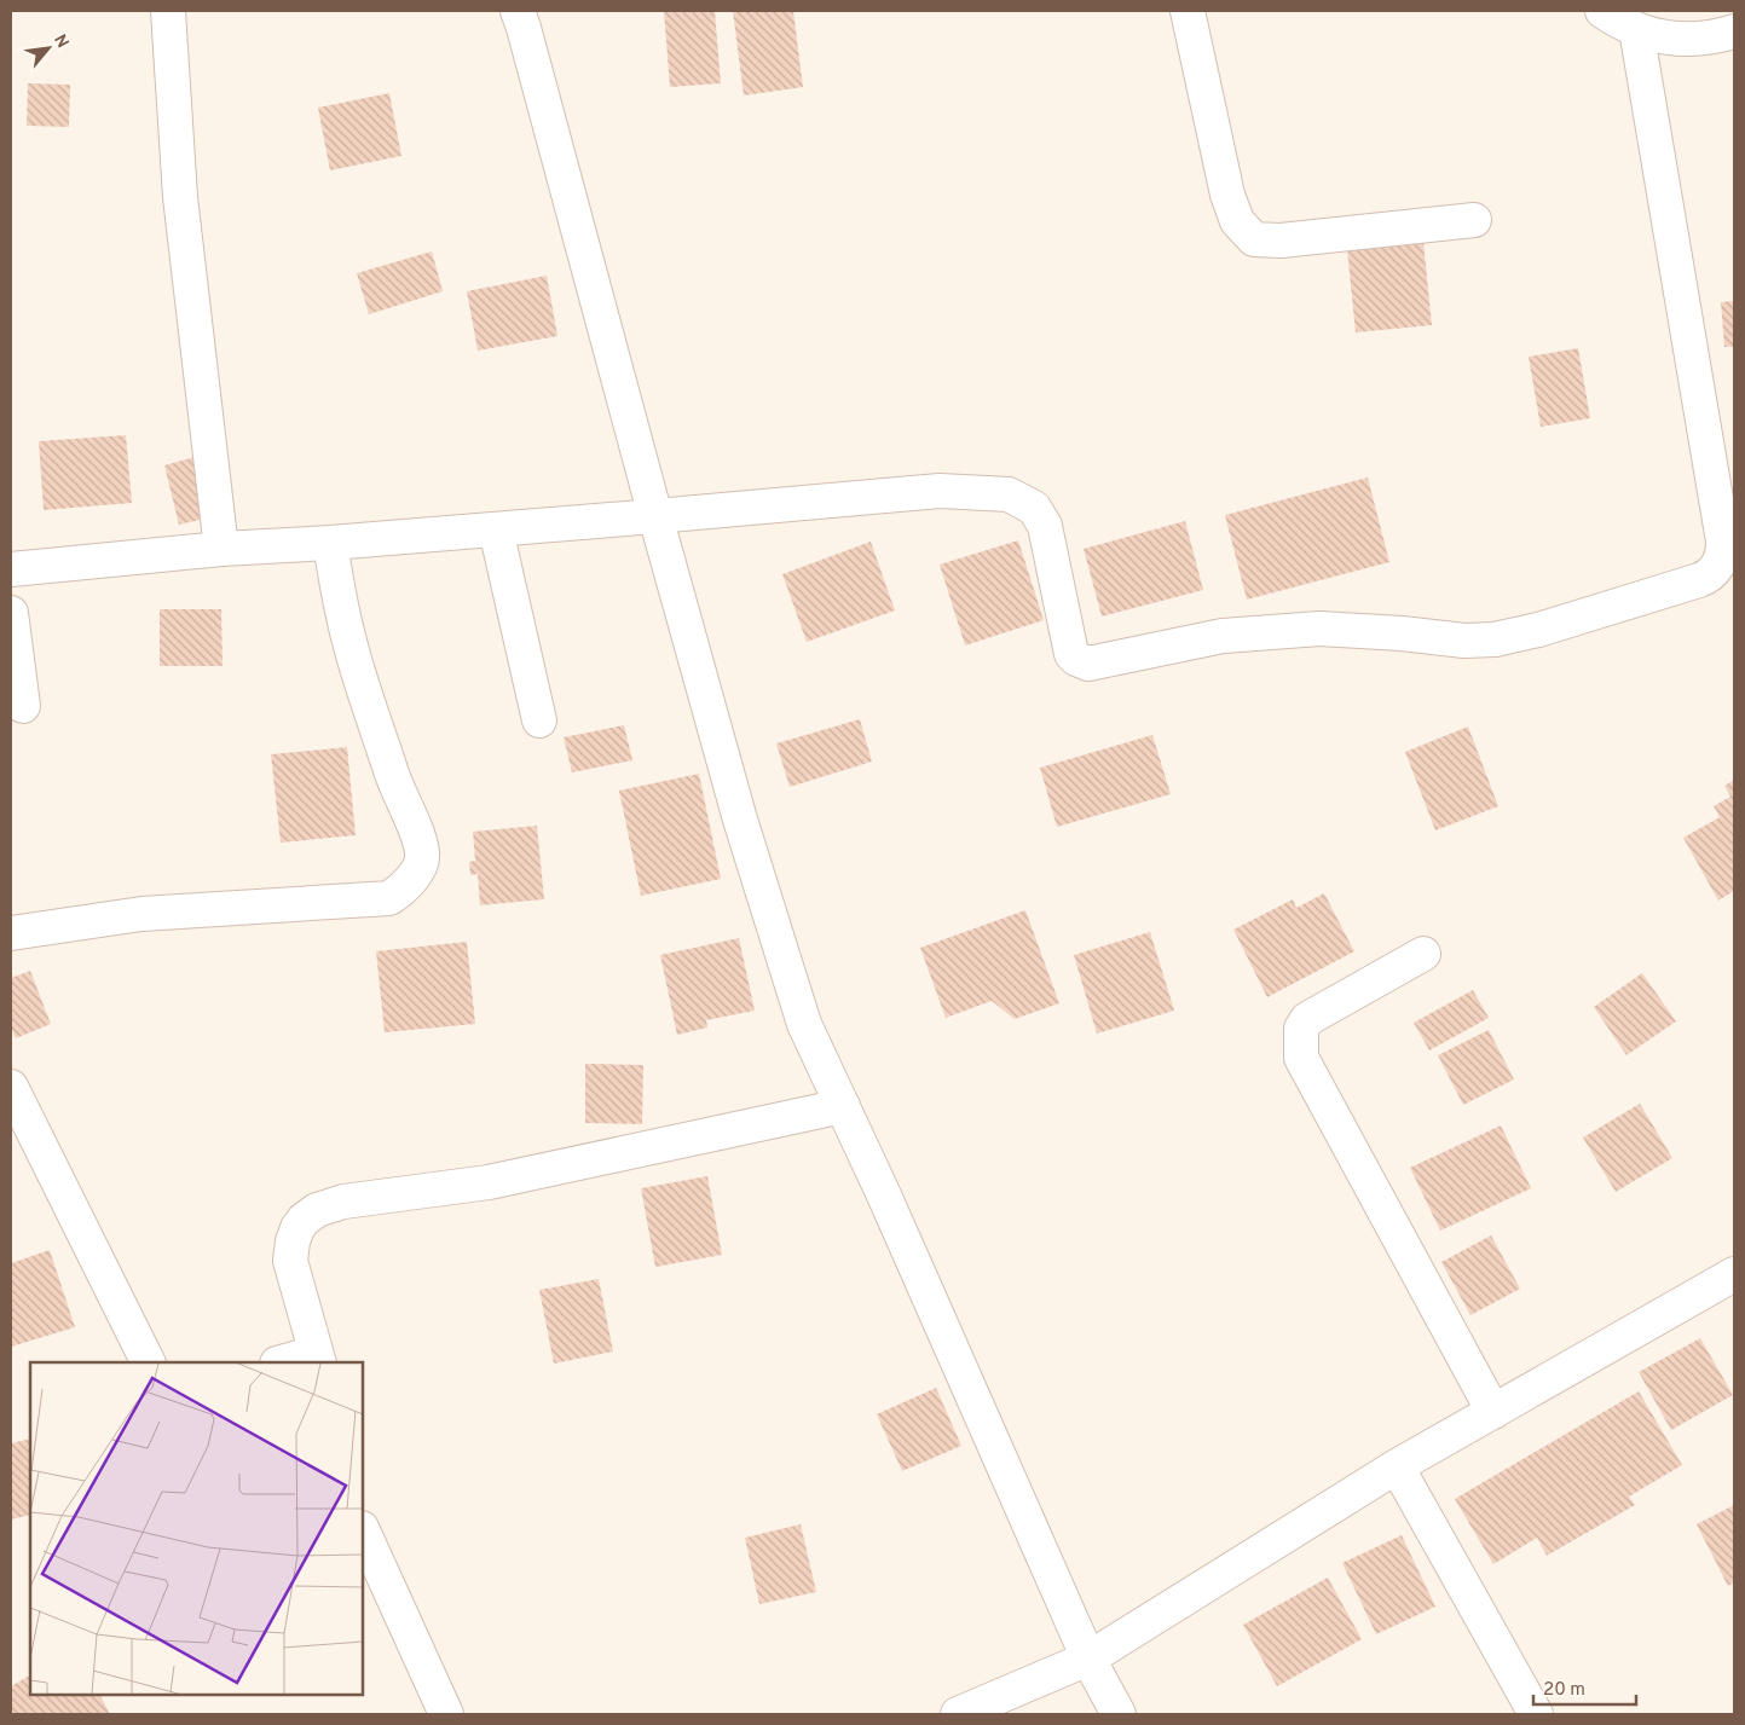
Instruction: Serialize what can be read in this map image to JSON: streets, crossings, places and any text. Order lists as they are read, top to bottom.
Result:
{
  "scale_bar": "20 m",
  "north": "top right"
}
